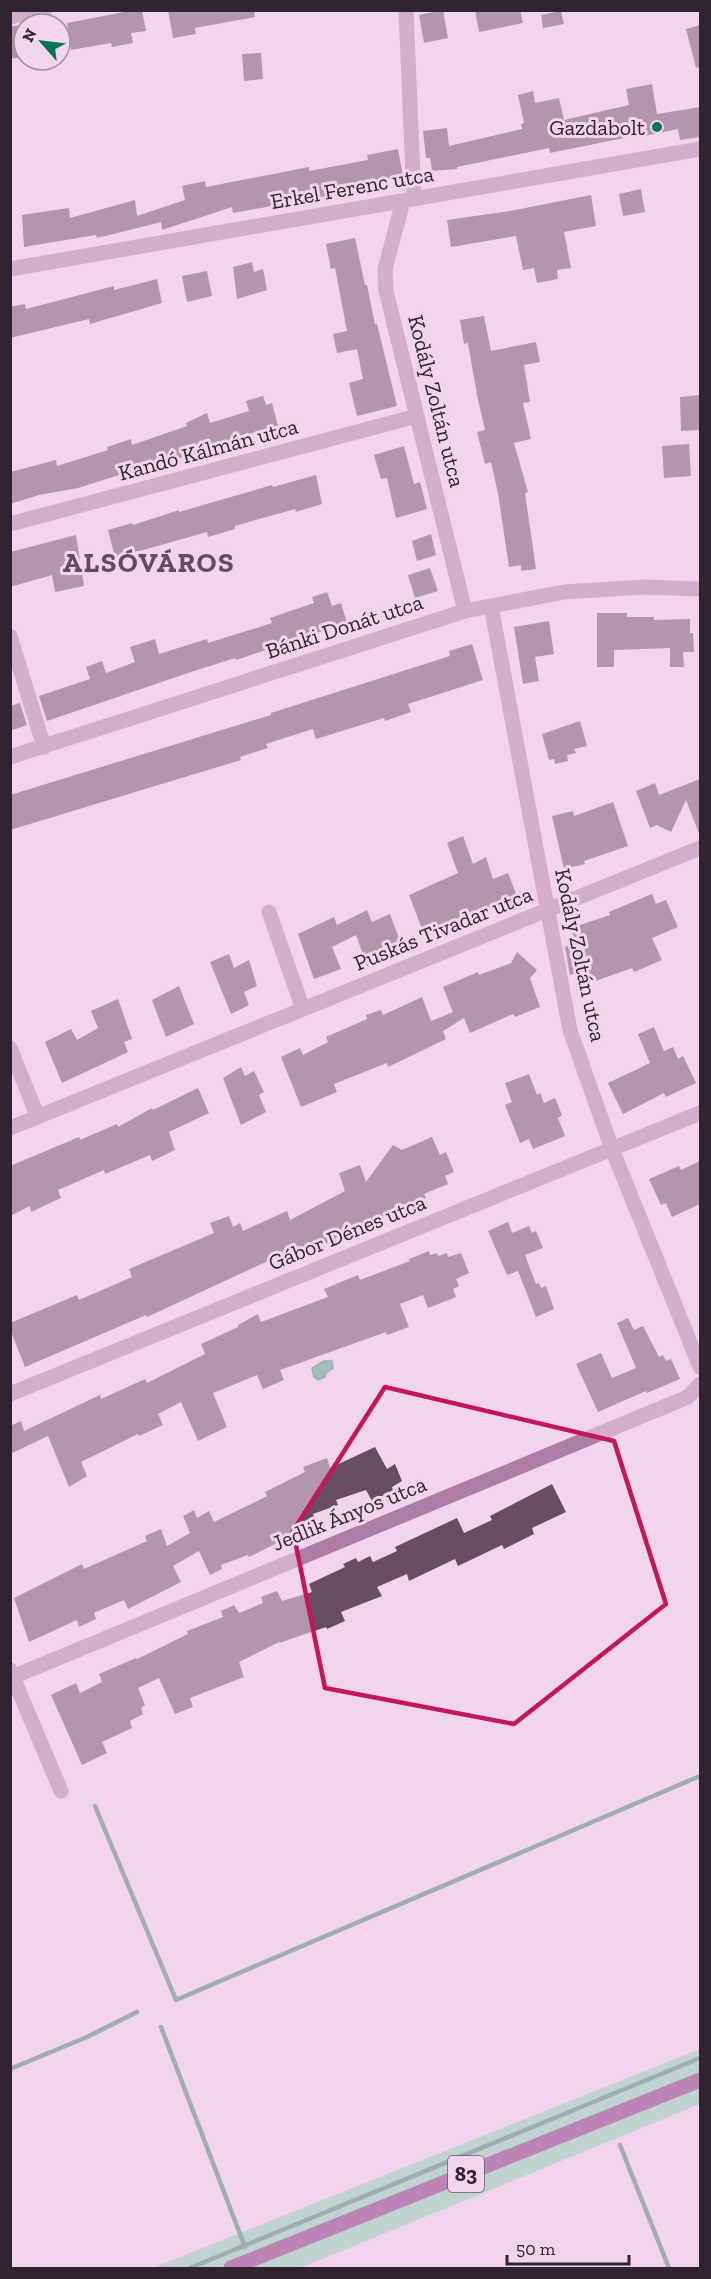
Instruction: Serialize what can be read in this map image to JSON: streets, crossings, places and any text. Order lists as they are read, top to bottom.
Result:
{
  "streets": {
    "main road": ["83"],
    "street": [
      "Erkel Ferenc utca",
      "Kodály Zoltán utca",
      "Kandó Kálmán utca",
      "Bánki Donát utca",
      "Puskás Tivadar utca",
      "Gábor Dénes utca",
      "Jedlik Ányos utca"
    ]
  },
  "crossings": [
    ["Erkel Ferenc utca", "Kodály Zoltán utca"],
    ["Kodály Zoltán utca", "Kandó Kálmán utca"],
    ["Kodály Zoltán utca", "Bánki Donát utca"],
    ["Kodály Zoltán utca", "Puskás Tivadar utca"],
    ["Kodály Zoltán utca", "Gábor Dénes utca"]
  ],
  "districts": ["ALSÓVÁROS"],
  "places": ["Gazdabolt"],
  "scale_bar": "50 m",
  "north": "top left"
}
